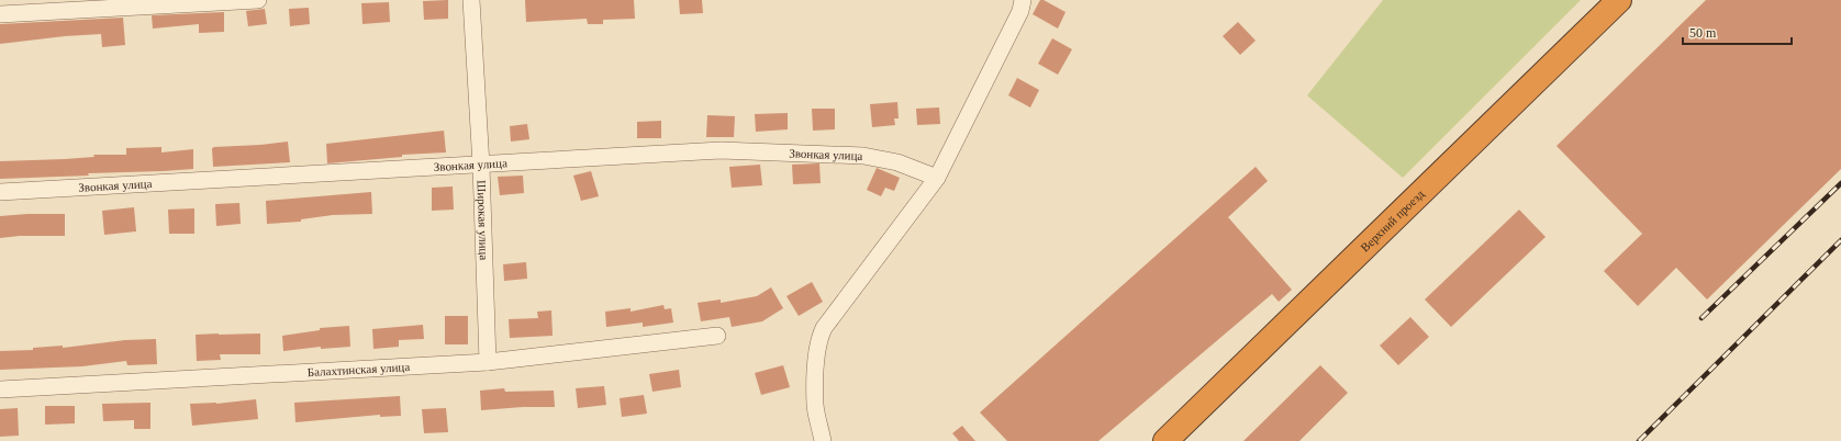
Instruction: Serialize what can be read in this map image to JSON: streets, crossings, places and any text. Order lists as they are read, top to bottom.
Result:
{
  "streets": {
    "highway": ["Верхний проезд"],
    "street": ["Звонкая улица", "Широкая улица", "Балахтинская улица"]
  },
  "crossings": [
    ["Звонкая улица", "Широкая улица"],
    ["Широкая улица", "Балахтинская улица"]
  ],
  "scale_bar": "50 m"
}
